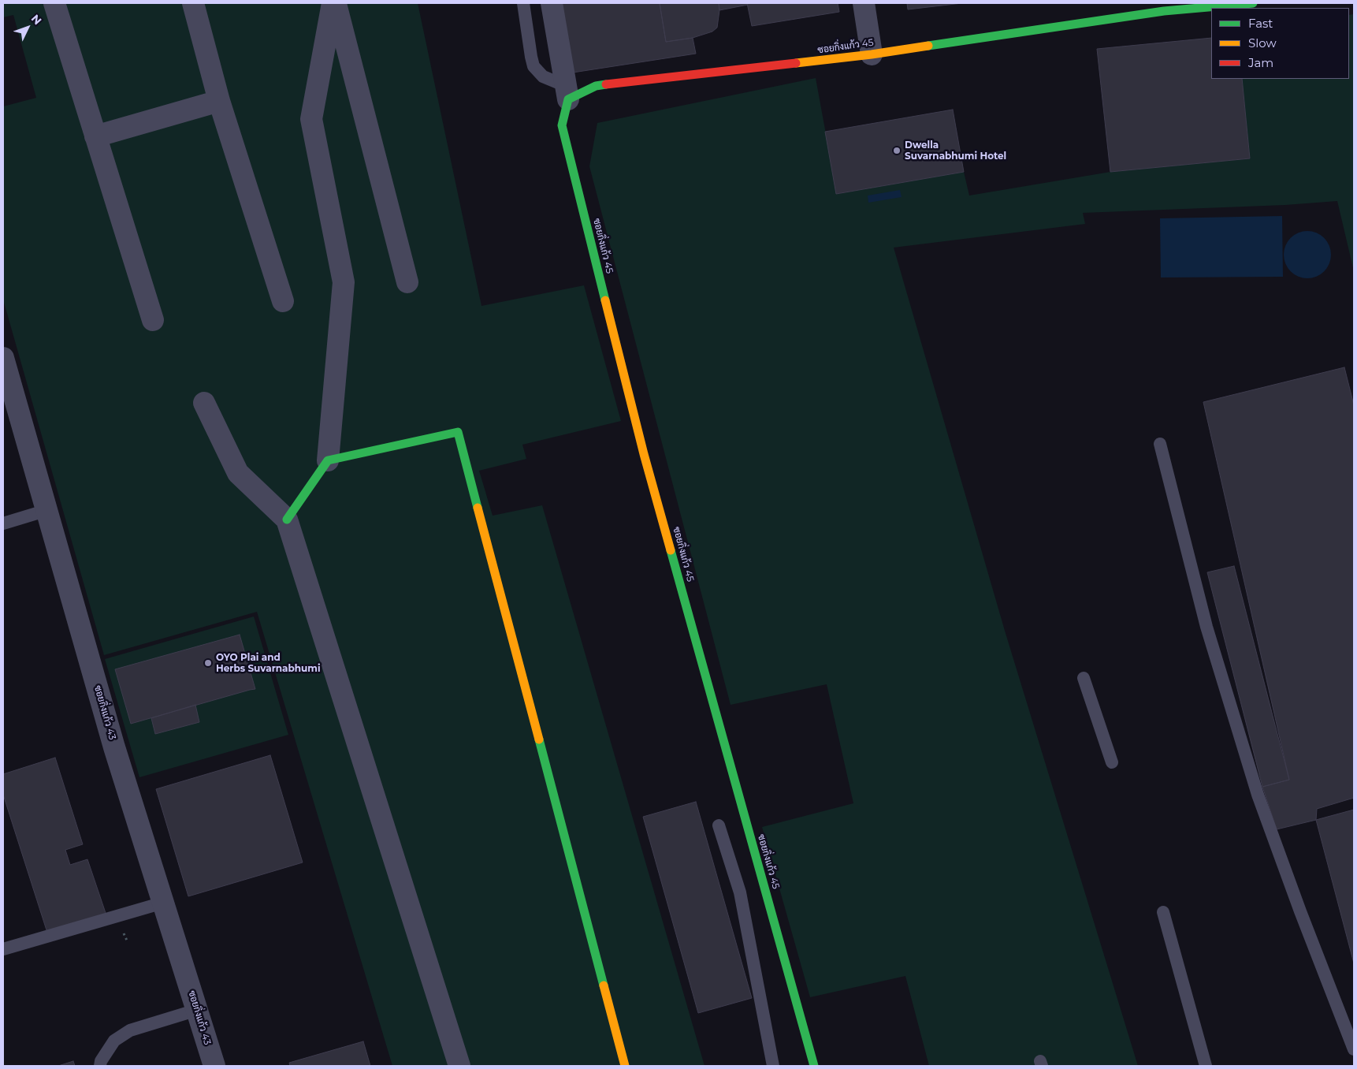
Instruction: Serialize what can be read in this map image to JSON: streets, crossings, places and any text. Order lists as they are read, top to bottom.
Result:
{
  "streets": {
    "street": ["ซอยกิ่งแก้ว 45", "ซอยกิ่งแก้ว 43"]
  },
  "places": ["Dwella Suvarnabhumi Hotel", "OYO Plai and Herbs Suvarnabhumi"],
  "legend": ["Fast", "Slow", "Jam"],
  "north": "top right"
}
